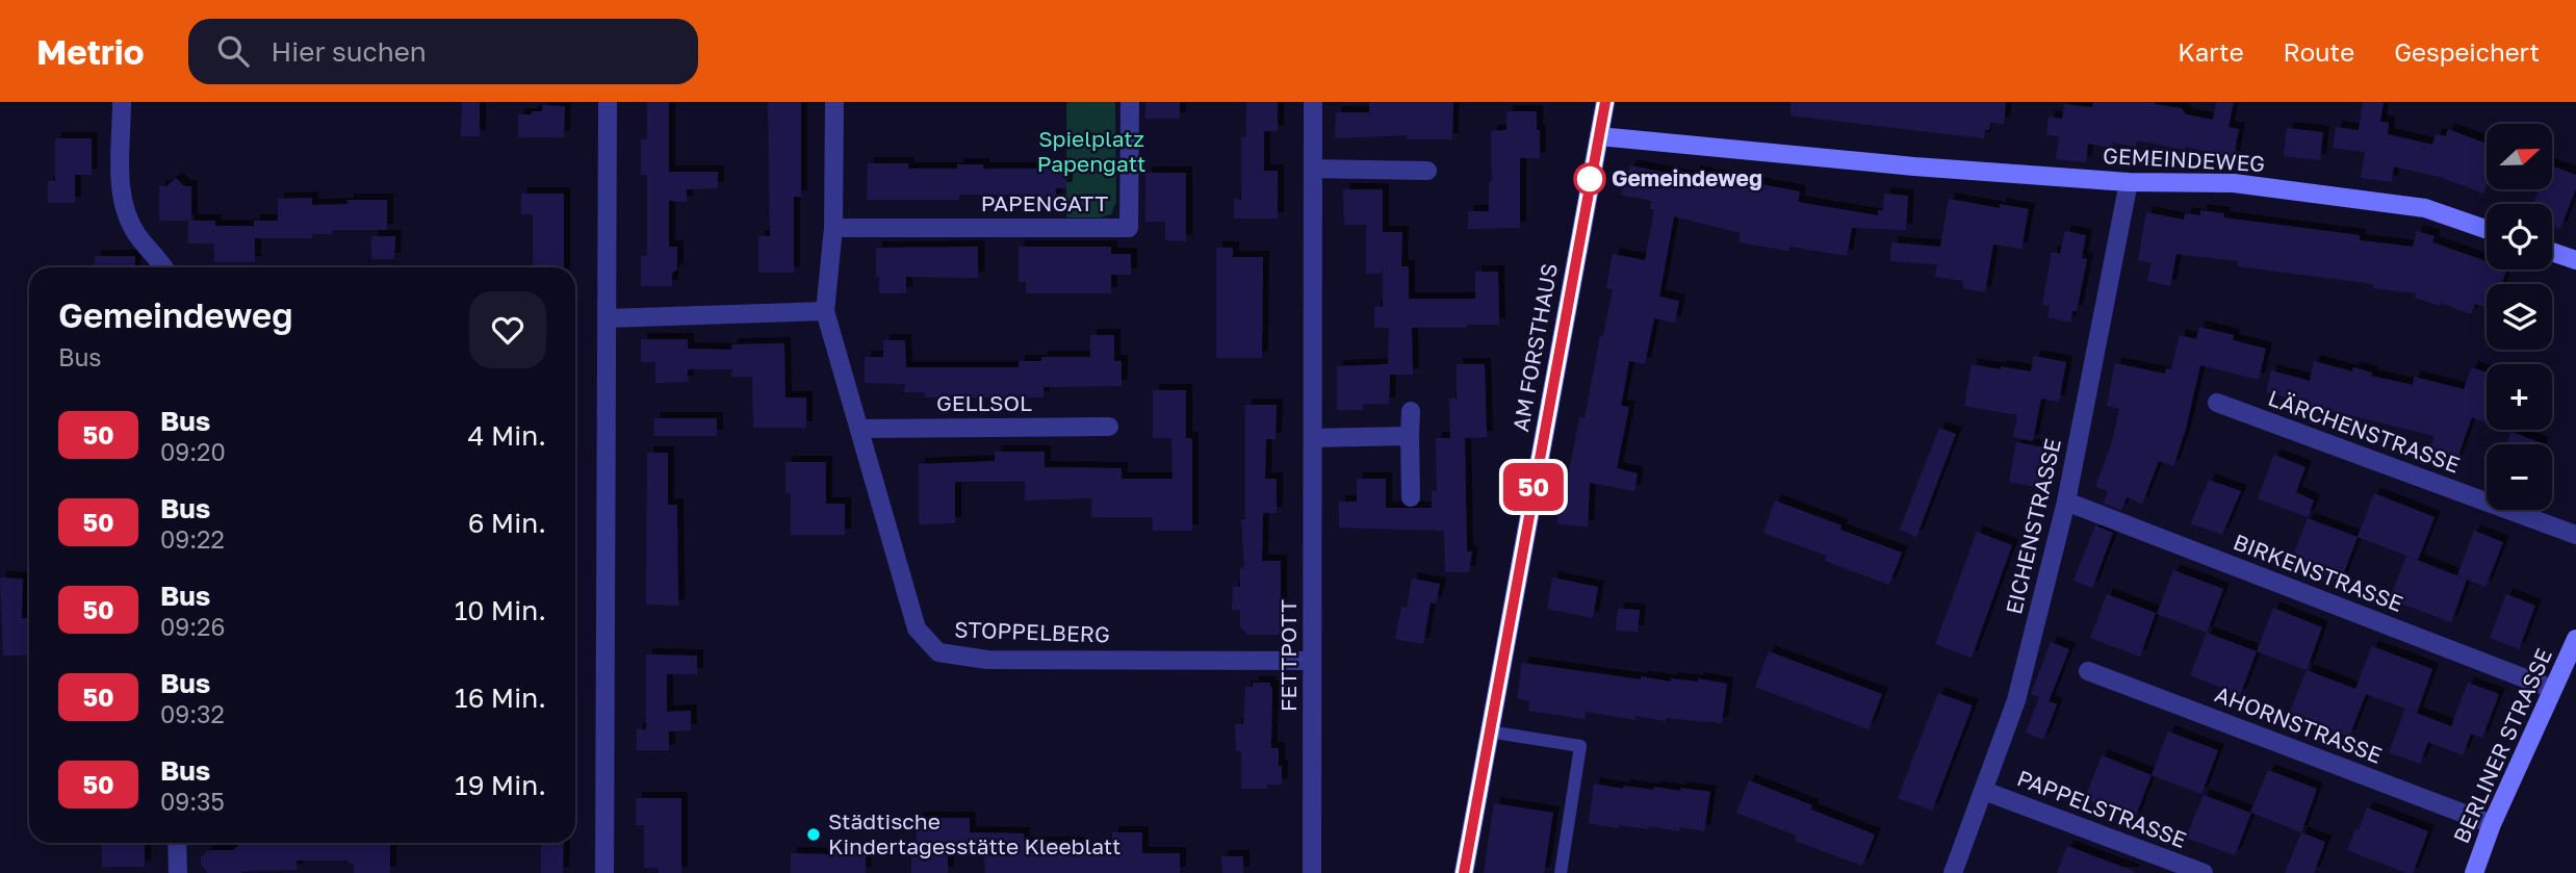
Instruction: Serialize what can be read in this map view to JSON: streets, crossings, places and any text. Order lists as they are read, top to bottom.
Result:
{
  "streets": {
    "street": [
      "GEMEINDEWEG",
      "PAPENGATT",
      "AM FORSTHAUS",
      "GELLSOL",
      "LÄRCHENSTRASSE",
      "EICHENSTRASSE",
      "BIRKENSTRASSE",
      "STOPPELBERG",
      "FETTPOTT",
      "AHORNSTRASSE",
      "BERLINER STRASSE",
      "PAPPELSTRASSE"
    ]
  },
  "crossings": [
    ["GEMEINDEWEG", "AM FORSTHAUS"],
    ["GEMEINDEWEG", "EICHENSTRASSE"],
    ["PAPENGATT", "STOPPELBERG"],
    ["GELLSOL", "STOPPELBERG"],
    ["EICHENSTRASSE", "BIRKENSTRASSE"],
    ["EICHENSTRASSE", "PAPPELSTRASSE"],
    ["BIRKENSTRASSE", "BERLINER STRASSE"],
    ["STOPPELBERG", "FETTPOTT"],
    ["AHORNSTRASSE", "BERLINER STRASSE"]
  ],
  "parks": ["Spielplatz Papengatt"],
  "places": ["Gemeindeweg", "Städtische Kindertagesstätte Kleeblatt"],
  "lines": ["bus line 50"],
  "north": "right",
  "page": {
    "header": "Metrio",
    "search": "Hier suchen",
    "nav": ["Karte", "Route", "Gespeichert"],
    "on_map": "50",
    "map_buttons": ["+", "−"],
    "heading": ["Gemeindeweg", "Bus"],
    "list": [
      {
        "mark": "50",
        "name": "Bus",
        "note": "09:20",
        "value": "4 Min."
      },
      {
        "mark": "50",
        "name": "Bus",
        "note": "09:22",
        "value": "6 Min."
      },
      {
        "mark": "50",
        "name": "Bus",
        "note": "09:26",
        "value": "10 Min."
      },
      {
        "mark": "50",
        "name": "Bus",
        "note": "09:32",
        "value": "16 Min."
      },
      {
        "mark": "50",
        "name": "Bus",
        "note": "09:35",
        "value": "19 Min."
      }
    ]
  }
}
